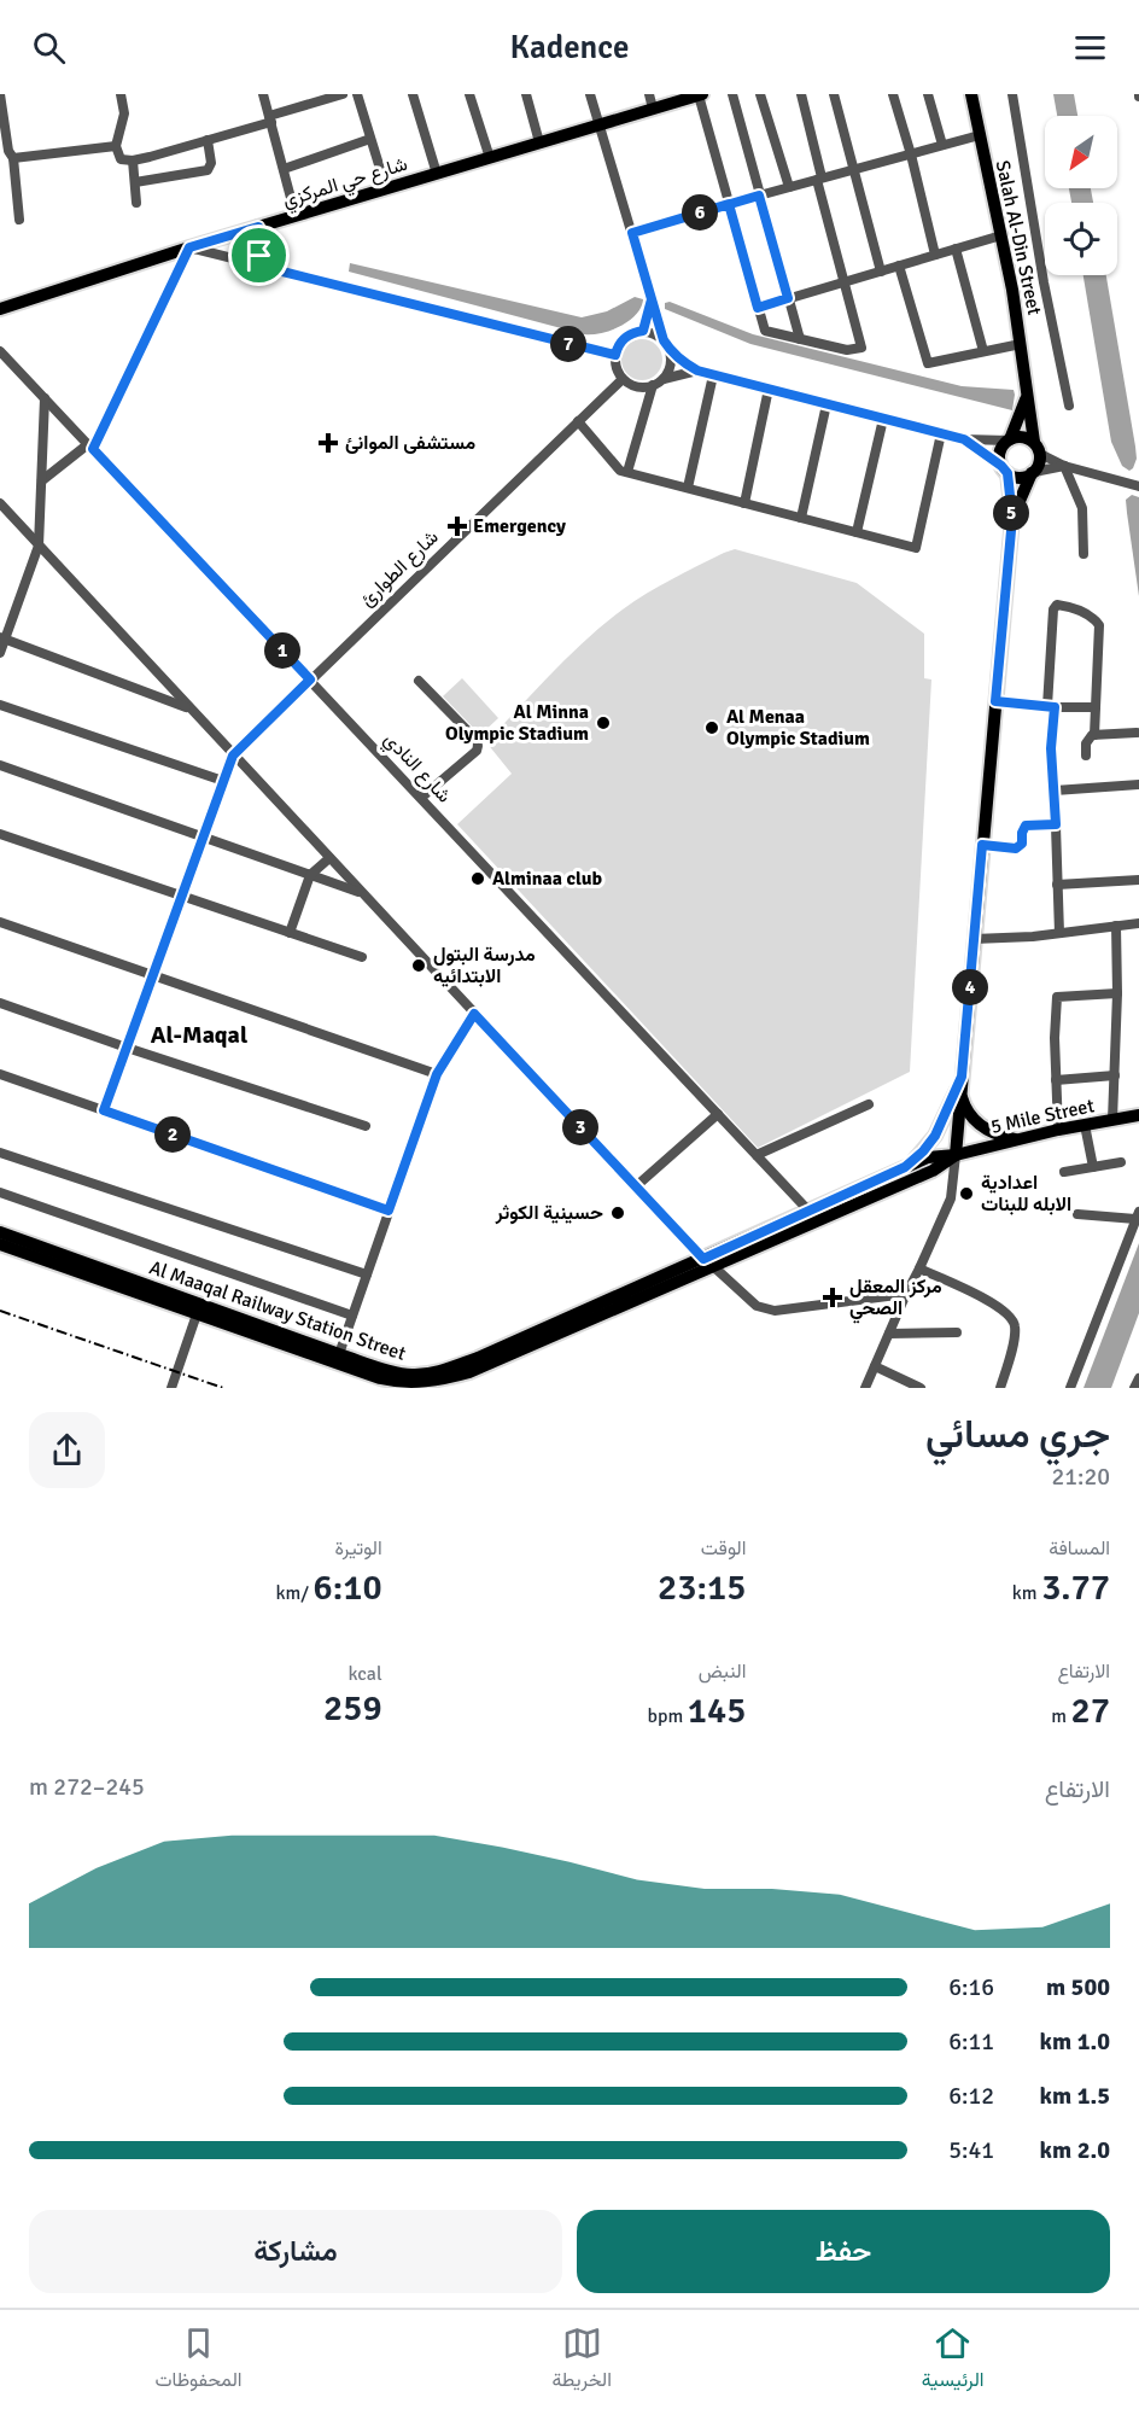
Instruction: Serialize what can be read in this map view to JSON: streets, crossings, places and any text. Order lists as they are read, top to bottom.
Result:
{
  "streets": {
    "main road": [
      "شارع حي المركزي",
      "Salah Al-Din Street",
      "5 Mile Street",
      "Al Maaqal Railway Station Street"
    ],
    "street": ["شارع الطوارئ", "شارع النادي"]
  },
  "crossings": [
    ["شارع الطوارئ", "شارع النادي"],
    ["شارع النادي", "Al Maaqal Railway Station Street"],
    ["5 Mile Street", "Al Maaqal Railway Station Street"]
  ],
  "districts": ["Al-Maqal"],
  "places": {
    "health": ["مستشفى الموانئ", "Emergency", "مركز المعقل الصحي"],
    "other": [
      "Al Minna Olympic Stadium",
      "Al Menaa Olympic Stadium",
      "Alminaa club",
      "مدرسة البتول الابتدائيه",
      "اعدادية الابله للبنات",
      "حسينية الكوثر"
    ]
  },
  "north": "bottom left",
  "page": {
    "header": "Kadence",
    "pins": [
      "6",
      "7",
      "5",
      "1",
      "4",
      "3",
      "2"
    ],
    "heading": ["جري مسائي", "21:20"],
    "stats": [
      ["المسافة", "3.77 km"],
      ["الوقت", "23:15"],
      ["الوتيرة", "6:10 /km"],
      ["الارتفاع", "27 m"],
      ["النبض", "145 bpm"],
      ["kcal", "259"]
    ],
    "chart": ["الارتفاع", "245–272 m"],
    "list": [
      {
        "name": "500 m",
        "note": "6:16"
      },
      {
        "name": "1.0 km",
        "note": "6:11"
      },
      {
        "name": "1.5 km",
        "note": "6:12"
      },
      {
        "name": "2.0 km",
        "note": "5:41"
      }
    ],
    "buttons": ["حفظ", "مشاركة"],
    "tabs": ["الرئيسية", "الخريطة", "المحفوظات"]
  }
}
